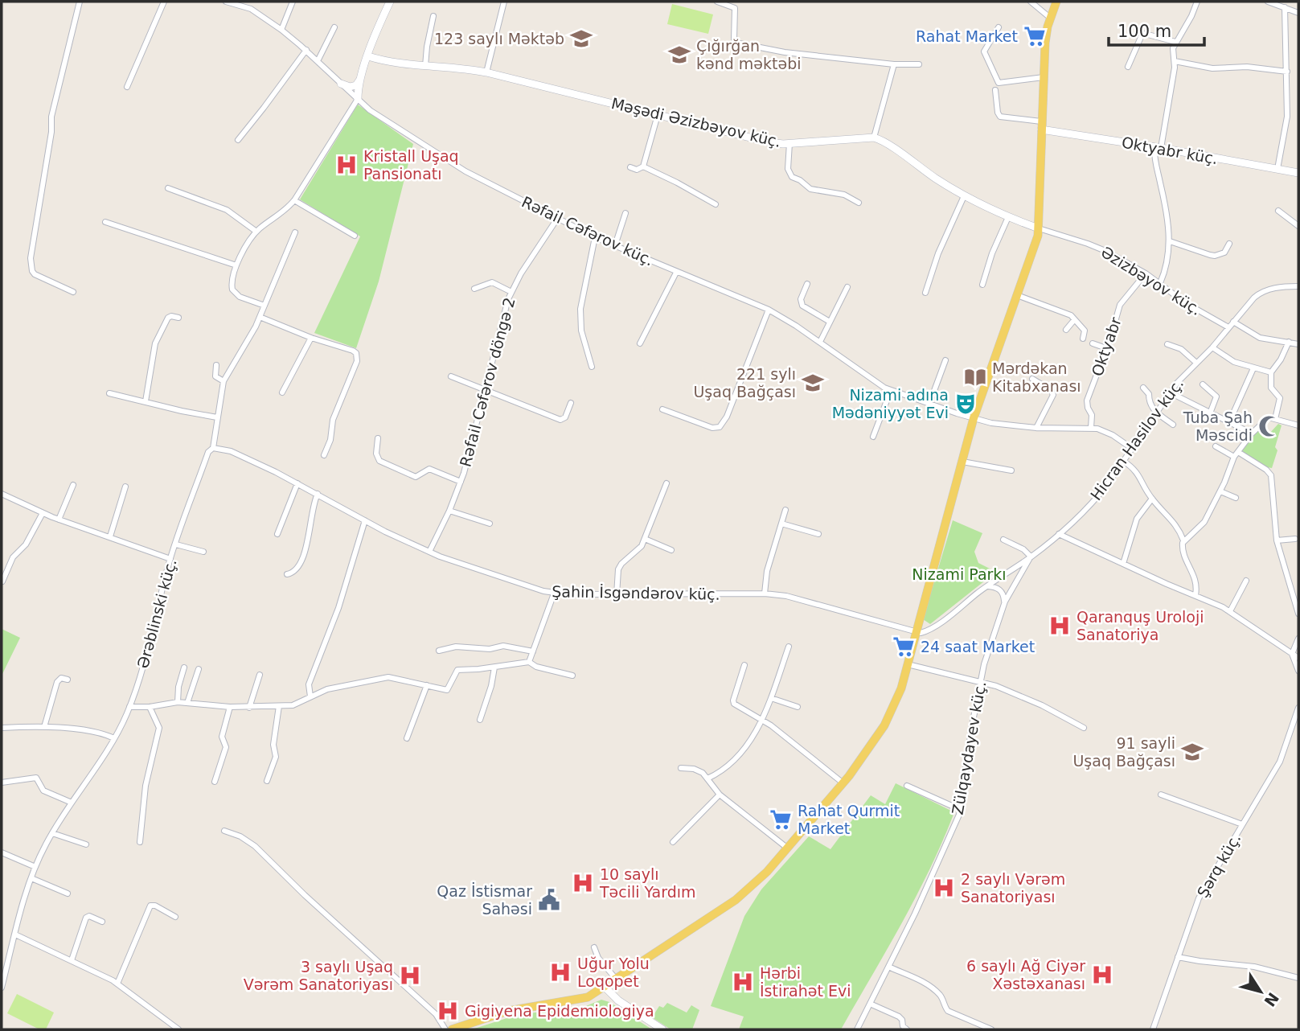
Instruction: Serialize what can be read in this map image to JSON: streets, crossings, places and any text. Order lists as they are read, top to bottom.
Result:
{
  "streets": {
    "street": [
      "Məşədi Əzizbəyov küç.",
      "Oktyabr küç.",
      "Rəfail Cəfərov küç.",
      "Əzizbəyov küç.",
      "Oktyabr",
      "Rəfail Cəfərov döngə 2",
      "Hicran Hasilov küç.",
      "Şahin İsgəndərov küç.",
      "Ərəblinski küç.",
      "Zülqaydayev küç.",
      "Şərq küç."
    ]
  },
  "crossings": [
    ["Rəfail Cəfərov küç.", "Oktyabr"],
    ["Rəfail Cəfərov küç.", "Rəfail Cəfərov döngə 2"],
    ["Əzizbəyov küç.", "Oktyabr"],
    ["Əzizbəyov küç.", "Hicran Hasilov küç."],
    ["Rəfail Cəfərov döngə 2", "Şahin İsgəndərov küç."],
    ["Hicran Hasilov küç.", "Şahin İsgəndərov küç."],
    ["Hicran Hasilov küç.", "Zülqaydayev küç."],
    ["Şahin İsgəndərov küç.", "Ərəblinski küç."]
  ],
  "parks": ["Nizami Parkı"],
  "places": {
    "supermarket": ["Rahat Market", "24 saat Market", "Rahat Qurmit Market"],
    "school or university": [
      "123 saylı Məktəb",
      "Çığırğan kənd məktəbi",
      "221 sylı Uşaq Bağçası",
      "91 sayli Uşaq Bağçası"
    ],
    "hospital": [
      "Kristall Uşaq Pansionatı",
      "Qaranquş Uroloji Sanatoriya",
      "10 saylı Təcili Yardım",
      "2 saylı Vərəm Sanatoriyası",
      "Uğur Yolu Loqopet",
      "6 saylı Ağ Ciyər Xəstəxanası",
      "3 saylı Uşaq Vərəm Sanatoriyası",
      "Hərbi İstirahət Evi",
      "Gigiyena Epidemiologiya"
    ],
    "library": ["Mərdəkan Kitabxanası"],
    "theatre": ["Nizami adına Mədəniyyət Evi"],
    "mosque": ["Tuba Şah Məscidi"],
    "public building": ["Qaz İstismar Sahəsi"]
  },
  "scale_bar": "100 m",
  "north": "bottom right"
}
